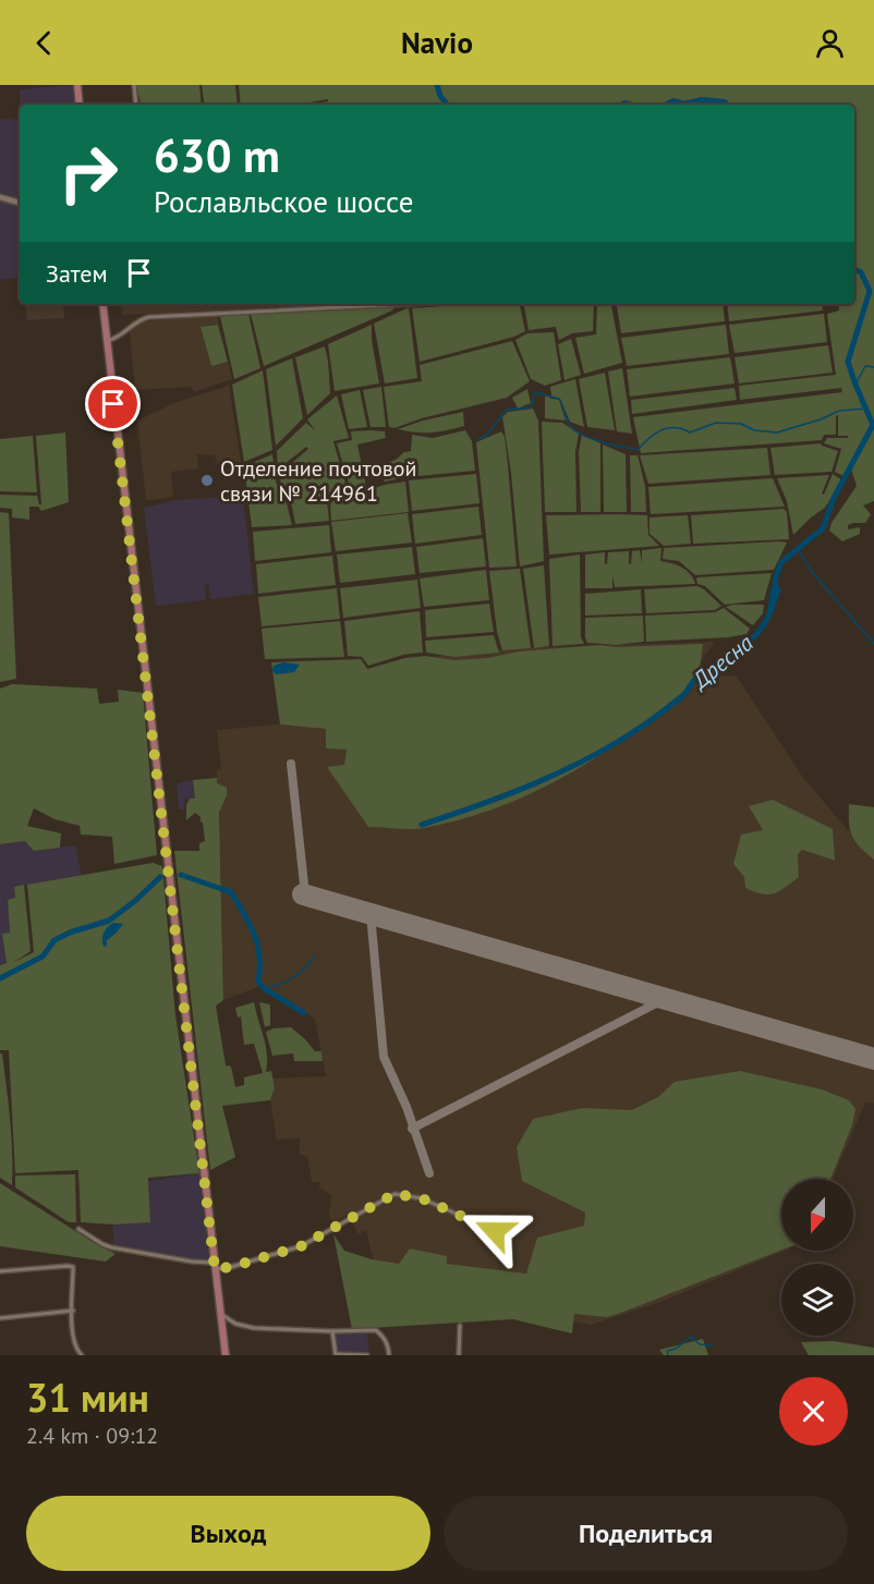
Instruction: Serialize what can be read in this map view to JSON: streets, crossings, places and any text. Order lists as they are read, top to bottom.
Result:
{
  "water": ["Дресна"],
  "places": ["Отделение почтовой связи № 214961"],
  "north": "bottom",
  "page": {
    "header": "Navio",
    "turn": ["630 m", "Рославльское шоссе"],
    "then": "Затем",
    "heading": ["31 мин", "2.4 km · 09:12"],
    "buttons": ["Выход", "Поделиться"]
  }
}
